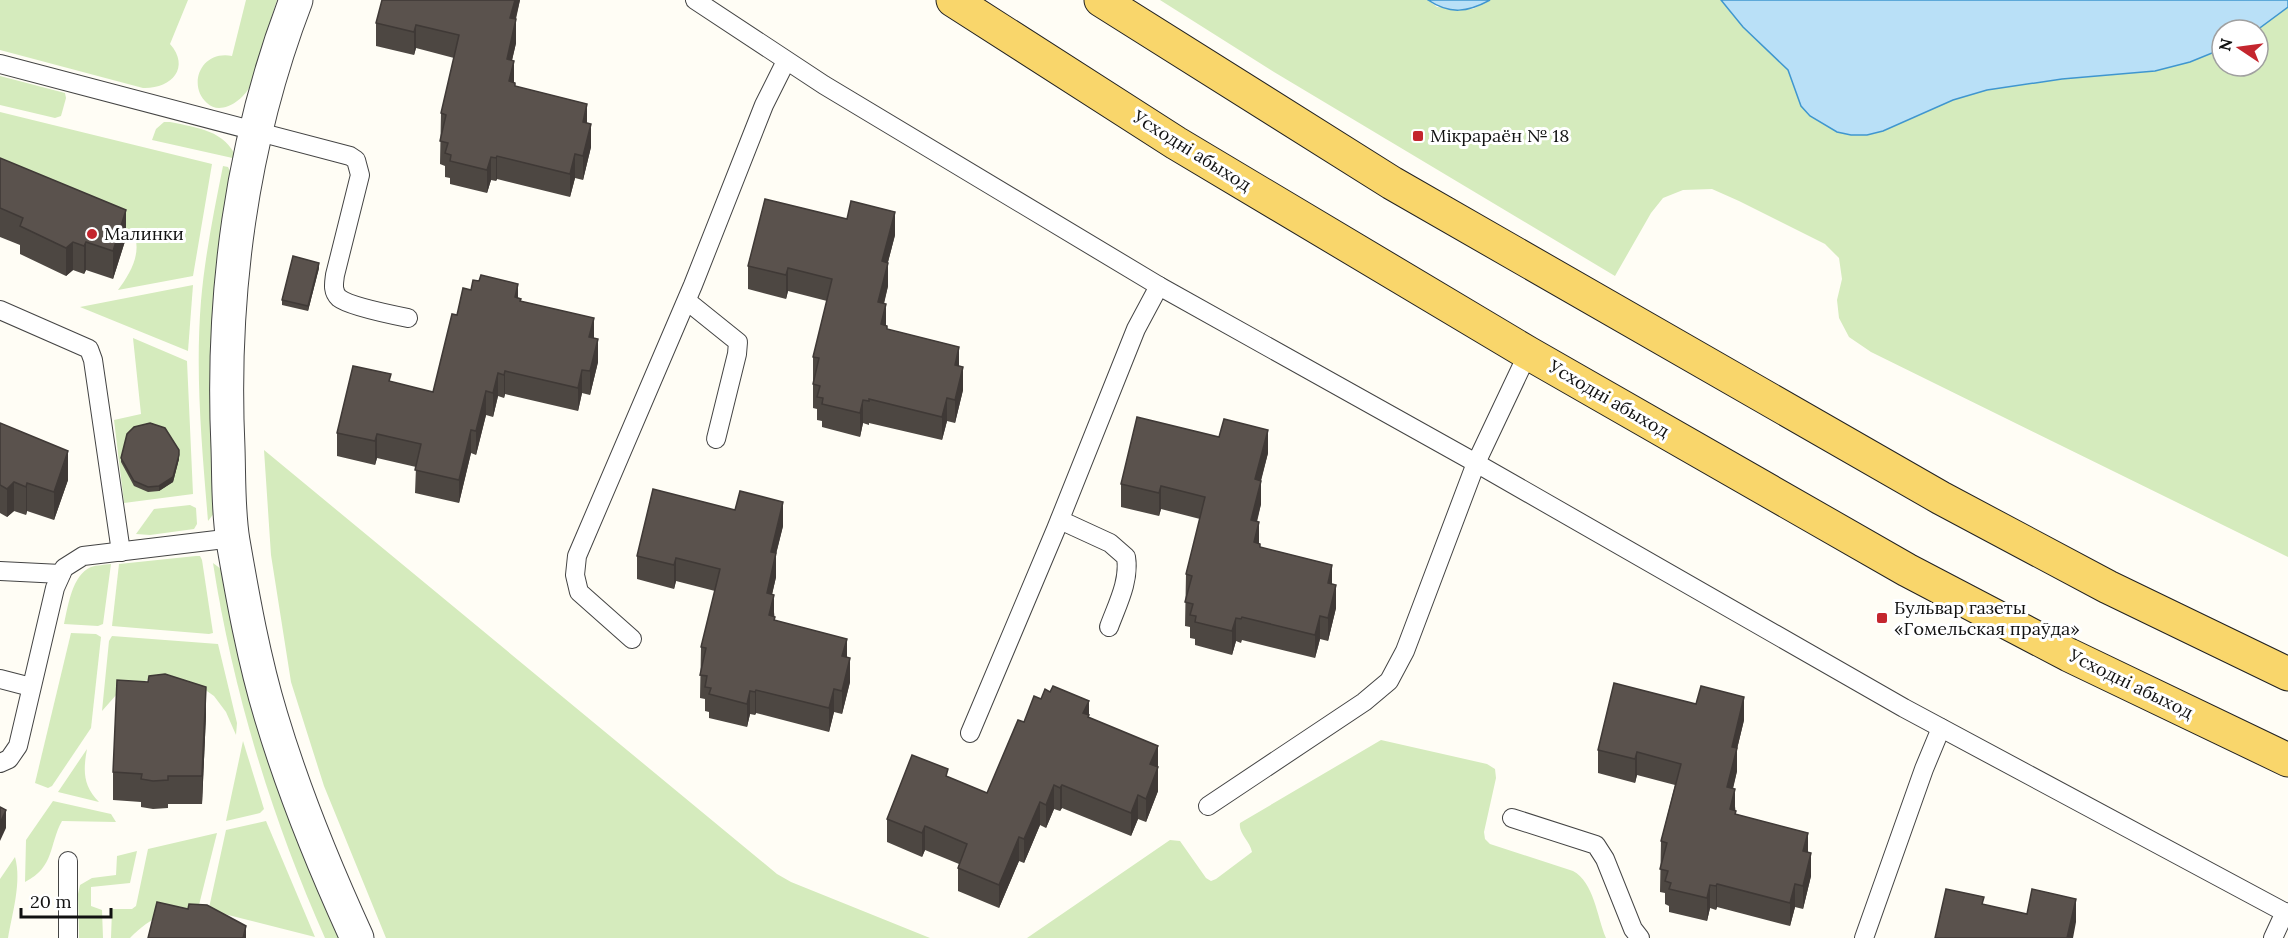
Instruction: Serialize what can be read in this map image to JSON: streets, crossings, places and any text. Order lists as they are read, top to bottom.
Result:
{
  "streets": {
    "main road": ["Усходні абыход"]
  },
  "places": {
    "transit": ["Мікрараён № 18", "Бульвар газеты «Гомельская праўда»"],
    "other": ["Малинки"]
  },
  "scale_bar": "20 m",
  "north": "left"
}
